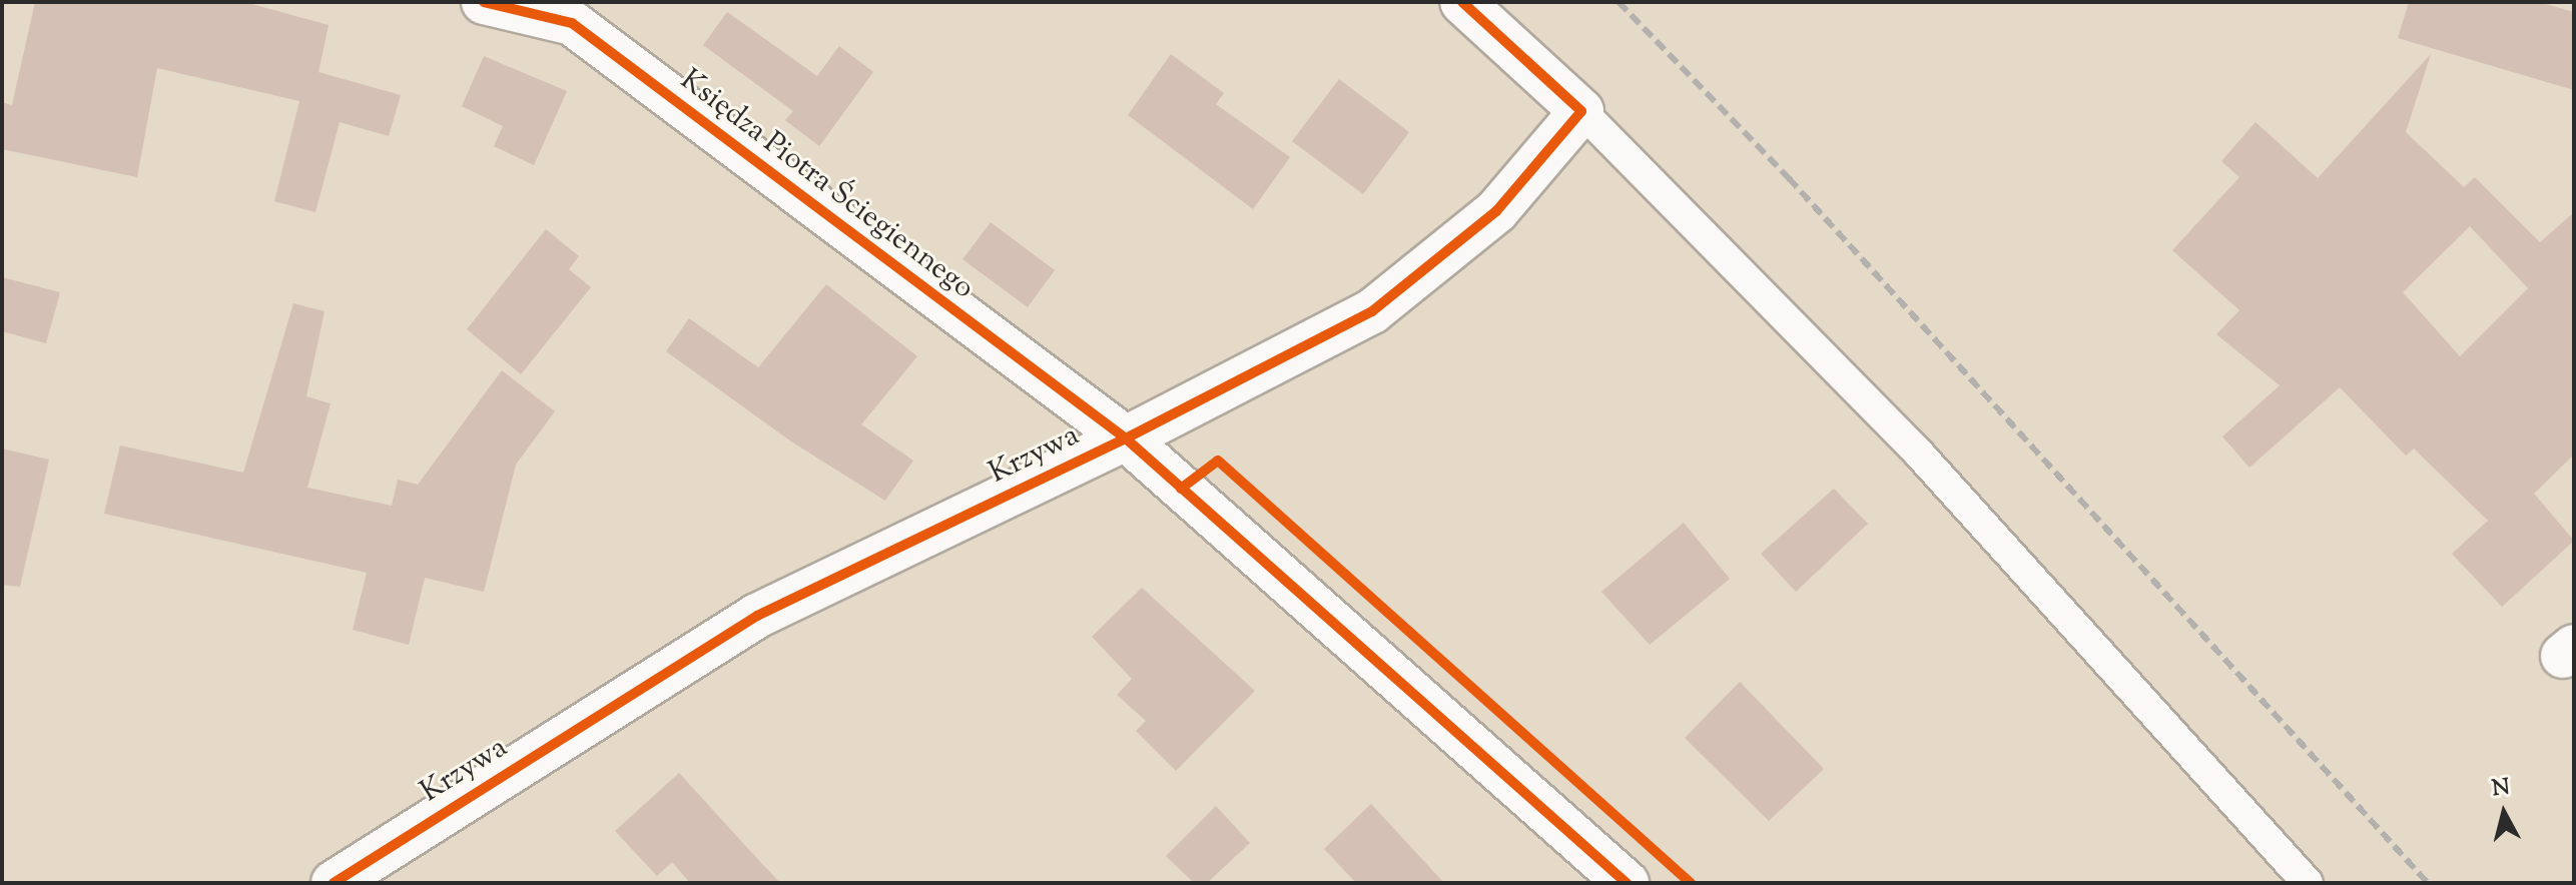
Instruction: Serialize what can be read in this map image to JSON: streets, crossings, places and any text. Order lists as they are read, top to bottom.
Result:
{
  "streets": {
    "street": ["Księdza Piotra Ściegiennego", "Krzywa"]
  },
  "crossings": [
    ["Księdza Piotra Ściegiennego", "Krzywa"]
  ],
  "north": "top"
}
